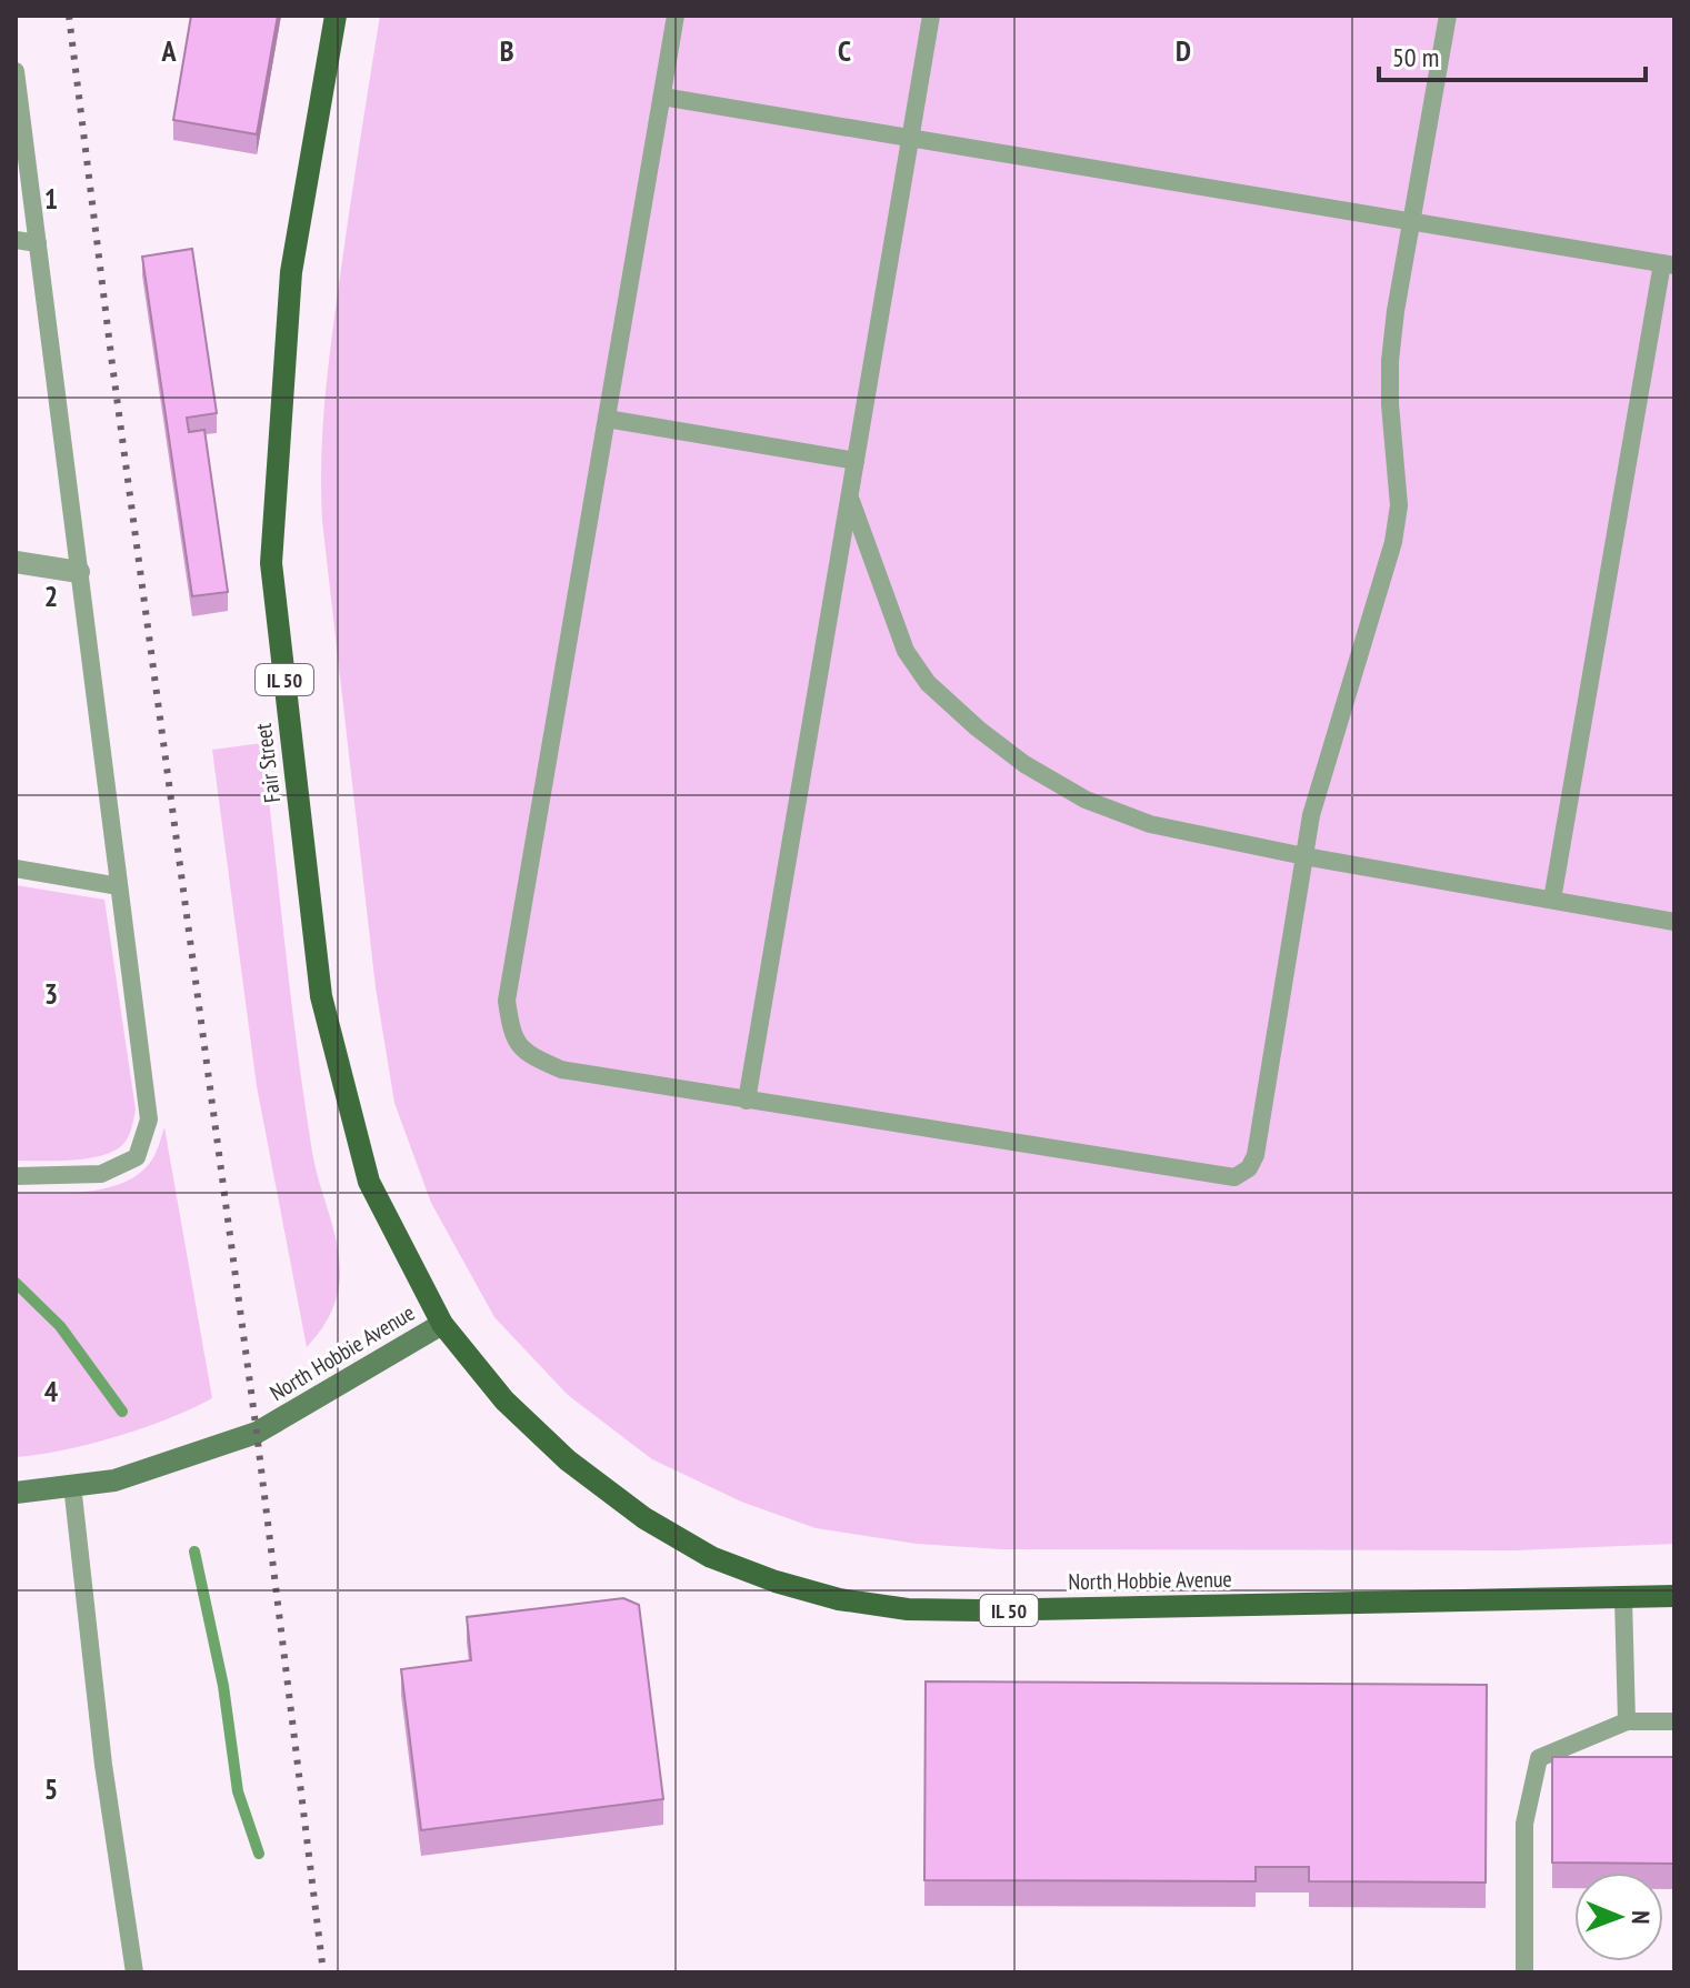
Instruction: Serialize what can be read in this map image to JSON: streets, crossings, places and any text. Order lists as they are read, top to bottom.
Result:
{
  "streets": {
    "main road": ["IL 50", "Fair Street", "North Hobbie Avenue"]
  },
  "crossings": [
    ["Fair Street", "North Hobbie Avenue"]
  ],
  "scale_bar": "50 m",
  "north": "right",
  "grid": {
    "columns": [
      "A",
      "B",
      "C",
      "D"
    ],
    "rows": [
      "1",
      "2",
      "3",
      "4",
      "5"
    ]
  }
}
